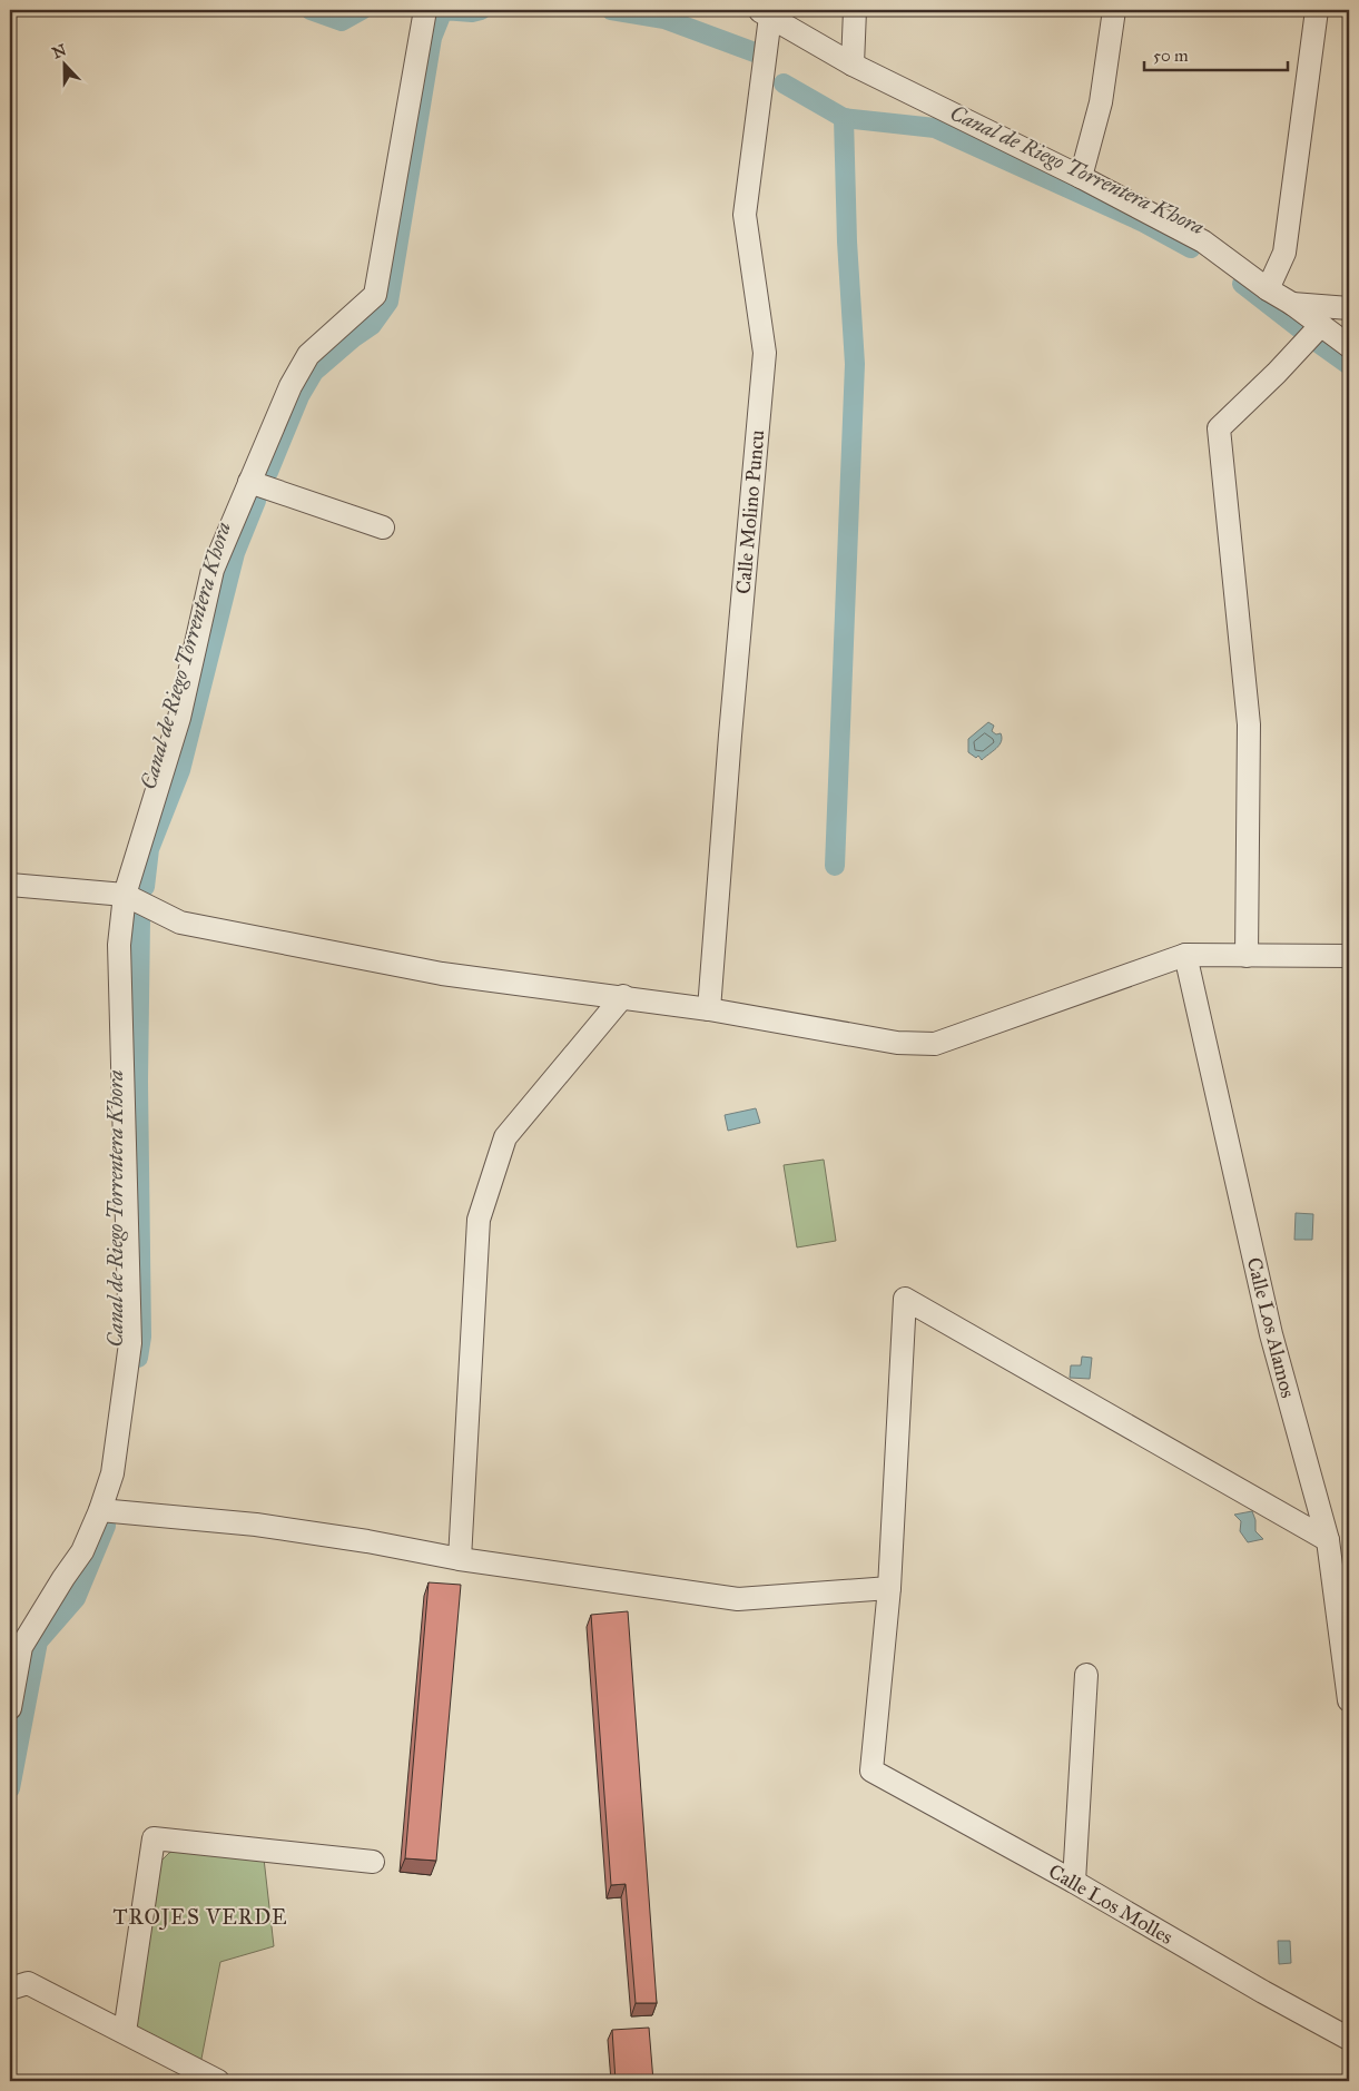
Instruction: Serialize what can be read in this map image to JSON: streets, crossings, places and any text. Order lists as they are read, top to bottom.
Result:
{
  "streets": {
    "street": ["Calle Molino Puncu", "Calle Los Alamos", "Calle Los Molles"]
  },
  "districts": ["TROJES VERDE"],
  "water": ["Canal de Riego Torrentera Khora"],
  "scale_bar": "50 m",
  "north": "top"
}
